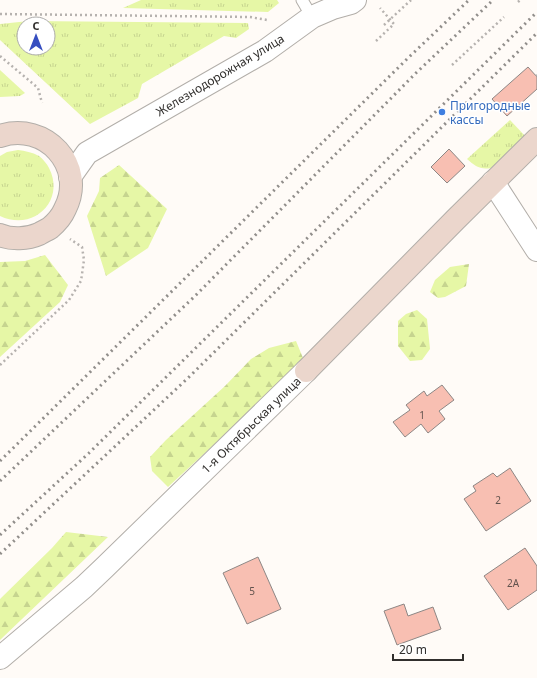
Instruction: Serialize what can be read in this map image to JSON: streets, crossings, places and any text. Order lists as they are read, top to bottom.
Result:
{
  "streets": {
    "street": ["Железнодорожная улица", "1-я Октябрьская улица"]
  },
  "places": ["Пригородные кассы"],
  "house_numbers": [
    "1",
    "2",
    "2А",
    "5"
  ],
  "scale_bar": "20 m",
  "north": "top"
}
